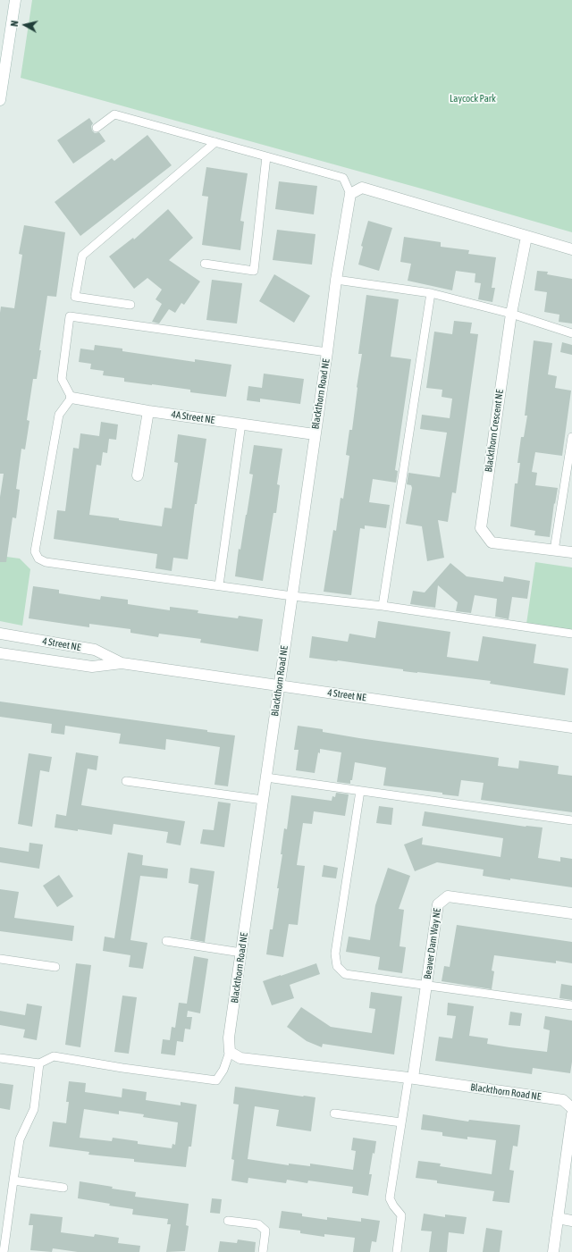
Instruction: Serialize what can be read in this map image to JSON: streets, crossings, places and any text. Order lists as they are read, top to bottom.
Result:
{
  "streets": {
    "street": [
      "Blackthorn Road NE",
      "4A Street NE",
      "Blackthorn Crescent NE",
      "4 Street NE",
      "Beaver Dam Way NE"
    ]
  },
  "crossings": [
    ["Blackthorn Road NE", "4A Street NE"],
    ["Blackthorn Road NE", "4 Street NE"],
    ["Blackthorn Road NE", "Beaver Dam Way NE"]
  ],
  "parks": ["Laycock Park"],
  "north": "left"
}
